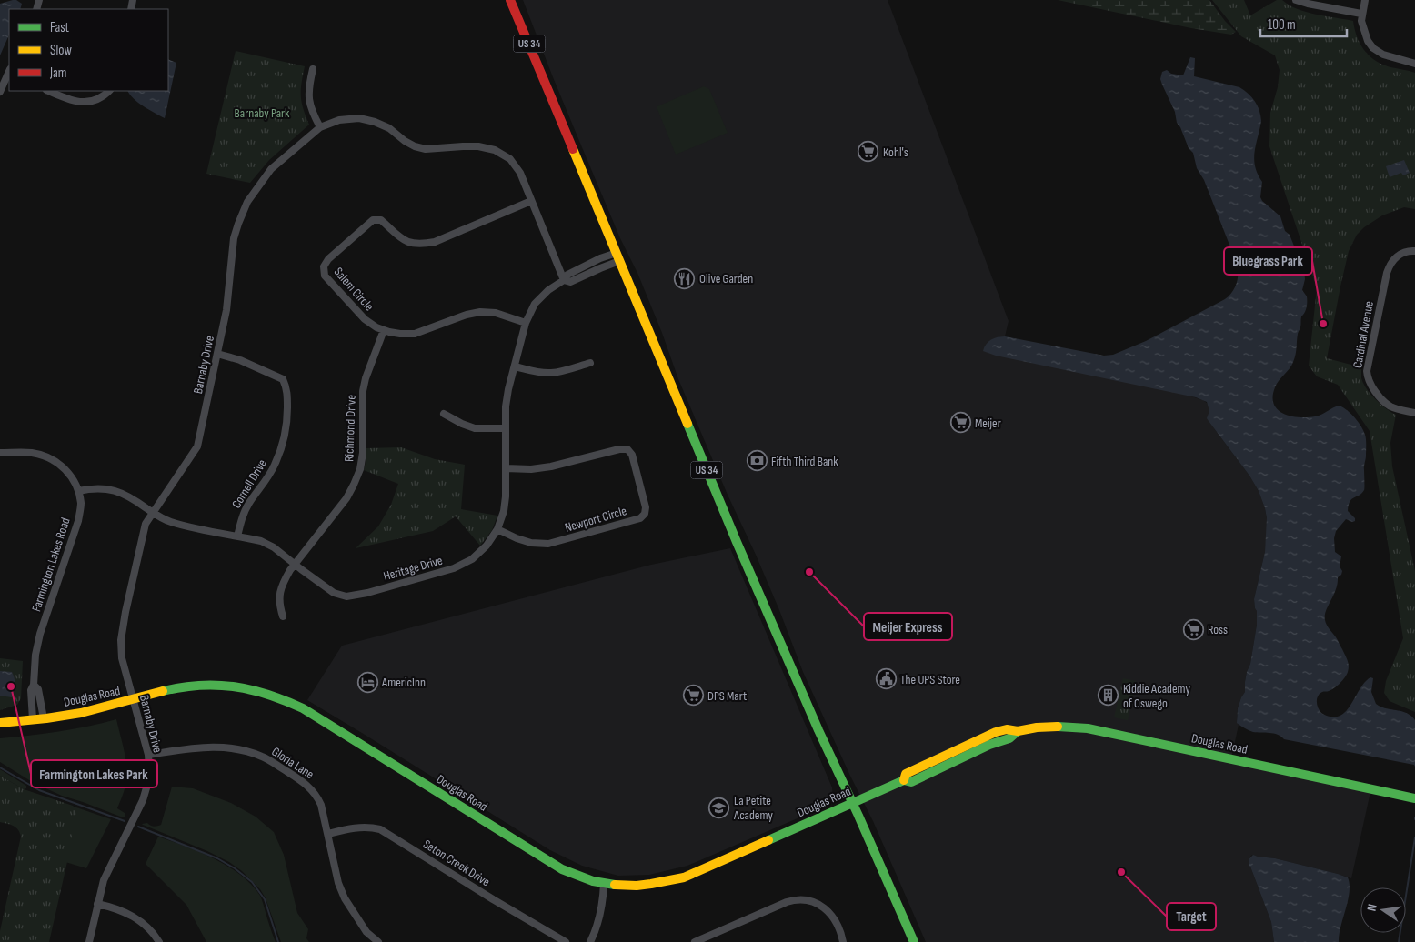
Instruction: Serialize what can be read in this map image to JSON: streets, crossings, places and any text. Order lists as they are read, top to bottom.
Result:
{
  "streets": {
    "street": [
      "US 34",
      "Salem Circle",
      "Cardinal Avenue",
      "Barnaby Drive",
      "Richmond Drive",
      "Cornell Drive",
      "Newport Circle",
      "Farmington Lakes Road",
      "Heritage Drive",
      "Douglas Road",
      "Gloria Lane",
      "Seton Creek Drive"
    ]
  },
  "crossings": [
    ["US 34", "Heritage Drive"],
    ["US 34", "Douglas Road"],
    ["Salem Circle", "Barnaby Drive"],
    ["Salem Circle", "Richmond Drive"],
    ["Salem Circle", "Heritage Drive"],
    ["Barnaby Drive", "Cornell Drive"],
    ["Barnaby Drive", "Heritage Drive"],
    ["Barnaby Drive", "Douglas Road"],
    ["Barnaby Drive", "Gloria Lane"],
    ["Richmond Drive", "Heritage Drive"],
    ["Cornell Drive", "Heritage Drive"],
    ["Newport Circle", "Heritage Drive"],
    ["Farmington Lakes Road", "Heritage Drive"],
    ["Farmington Lakes Road", "Douglas Road"],
    ["Gloria Lane", "Seton Creek Drive"]
  ],
  "parks": ["Barnaby Park"],
  "places": {
    "supermarket": [
      "Kohl's",
      "Meijer",
      "Ross",
      "DPS Mart"
    ],
    "restaurant": ["Olive Garden"],
    "other": [
      "Bluegrass Park",
      "Meijer Express",
      "Farmington Lakes Park",
      "Target"
    ],
    "bank": ["Fifth Third Bank"],
    "public building": ["The UPS Store"],
    "hotel": ["AmericInn"],
    "building": ["Kiddie Academy of Oswego"],
    "school or university": ["La Petite Academy"]
  },
  "legend": ["Fast", "Slow", "Jam"],
  "scale_bar": "100 m",
  "north": "left"
}
